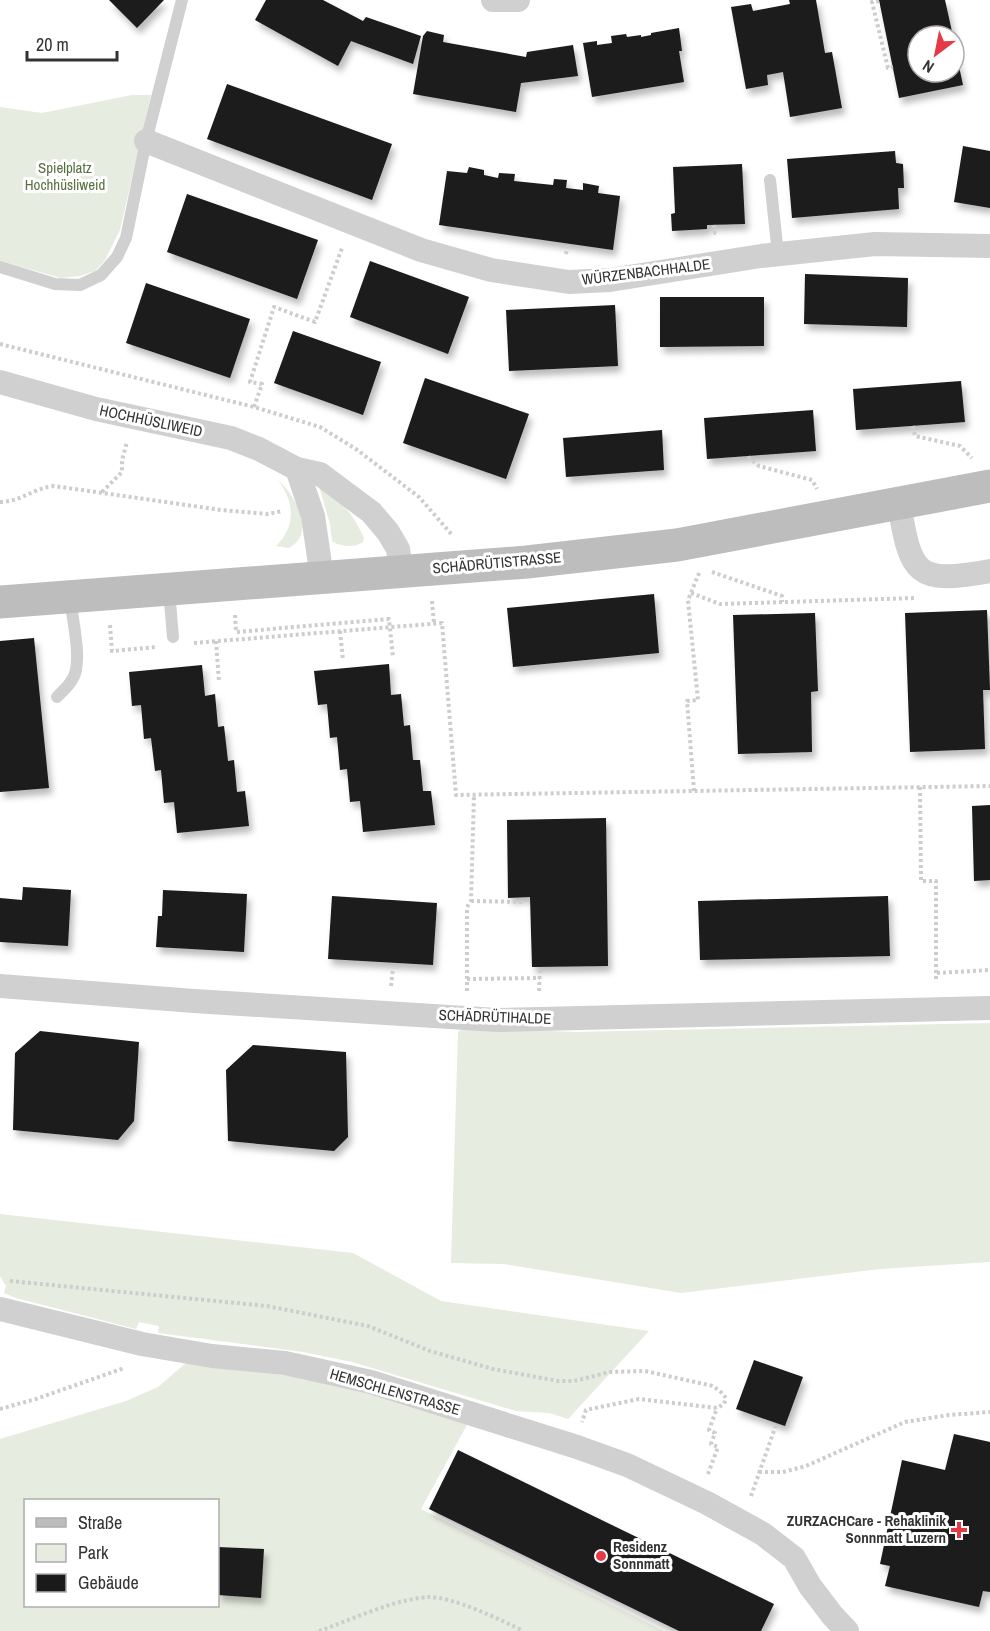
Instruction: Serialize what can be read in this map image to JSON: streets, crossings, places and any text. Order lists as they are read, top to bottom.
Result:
{
  "streets": {
    "main road": ["SCHÄDRÜTISTRASSE"],
    "street": [
      "WÜRZENBACHHALDE",
      "HOCHHÜSLIWEID",
      "SCHÄDRÜTIHALDE",
      "HEMSCHLENSTRASSE"
    ]
  },
  "crossings": [
    ["HOCHHÜSLIWEID", "SCHÄDRÜTISTRASSE"]
  ],
  "parks": ["Spielplatz Hochhüsliweid"],
  "places": {
    "health": ["ZURZACHCare - Rehaklinik Sonnmatt Luzern"],
    "other": ["Residenz Sonnmatt"]
  },
  "legend": ["Straße", "Park", "Gebäude"],
  "scale_bar": "20 m",
  "north": "bottom left"
}
